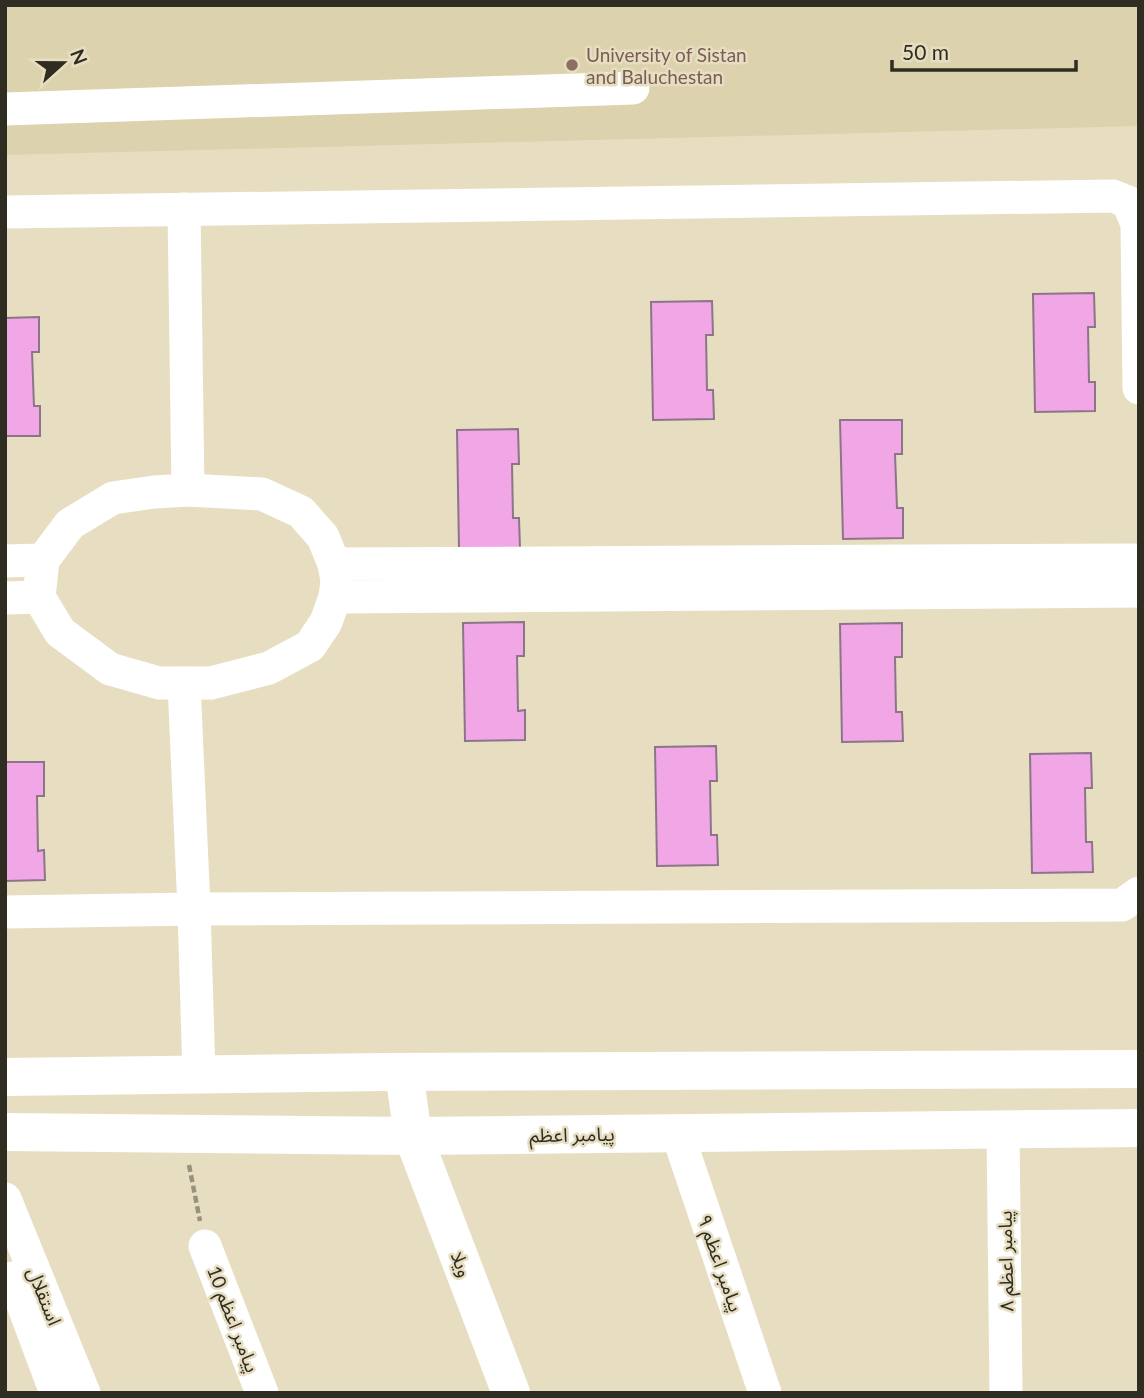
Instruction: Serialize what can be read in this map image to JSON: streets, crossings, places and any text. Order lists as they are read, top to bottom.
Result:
{
  "streets": {
    "main road": ["پیامبر اعظم", "ویلا"],
    "street": [
      "پیامبر اعظم ۸",
      "پیامبر اعظم ۹",
      "استقلال",
      "پیامبر اعظم 10"
    ]
  },
  "crossings": [
    ["پیامبر اعظم", "پیامبر اعظم ۸"],
    ["پیامبر اعظم", "پیامبر اعظم ۹"],
    ["پیامبر اعظم", "ویلا"]
  ],
  "places": ["University of Sistan and Baluchestan"],
  "scale_bar": "50 m",
  "north": "right"
}
